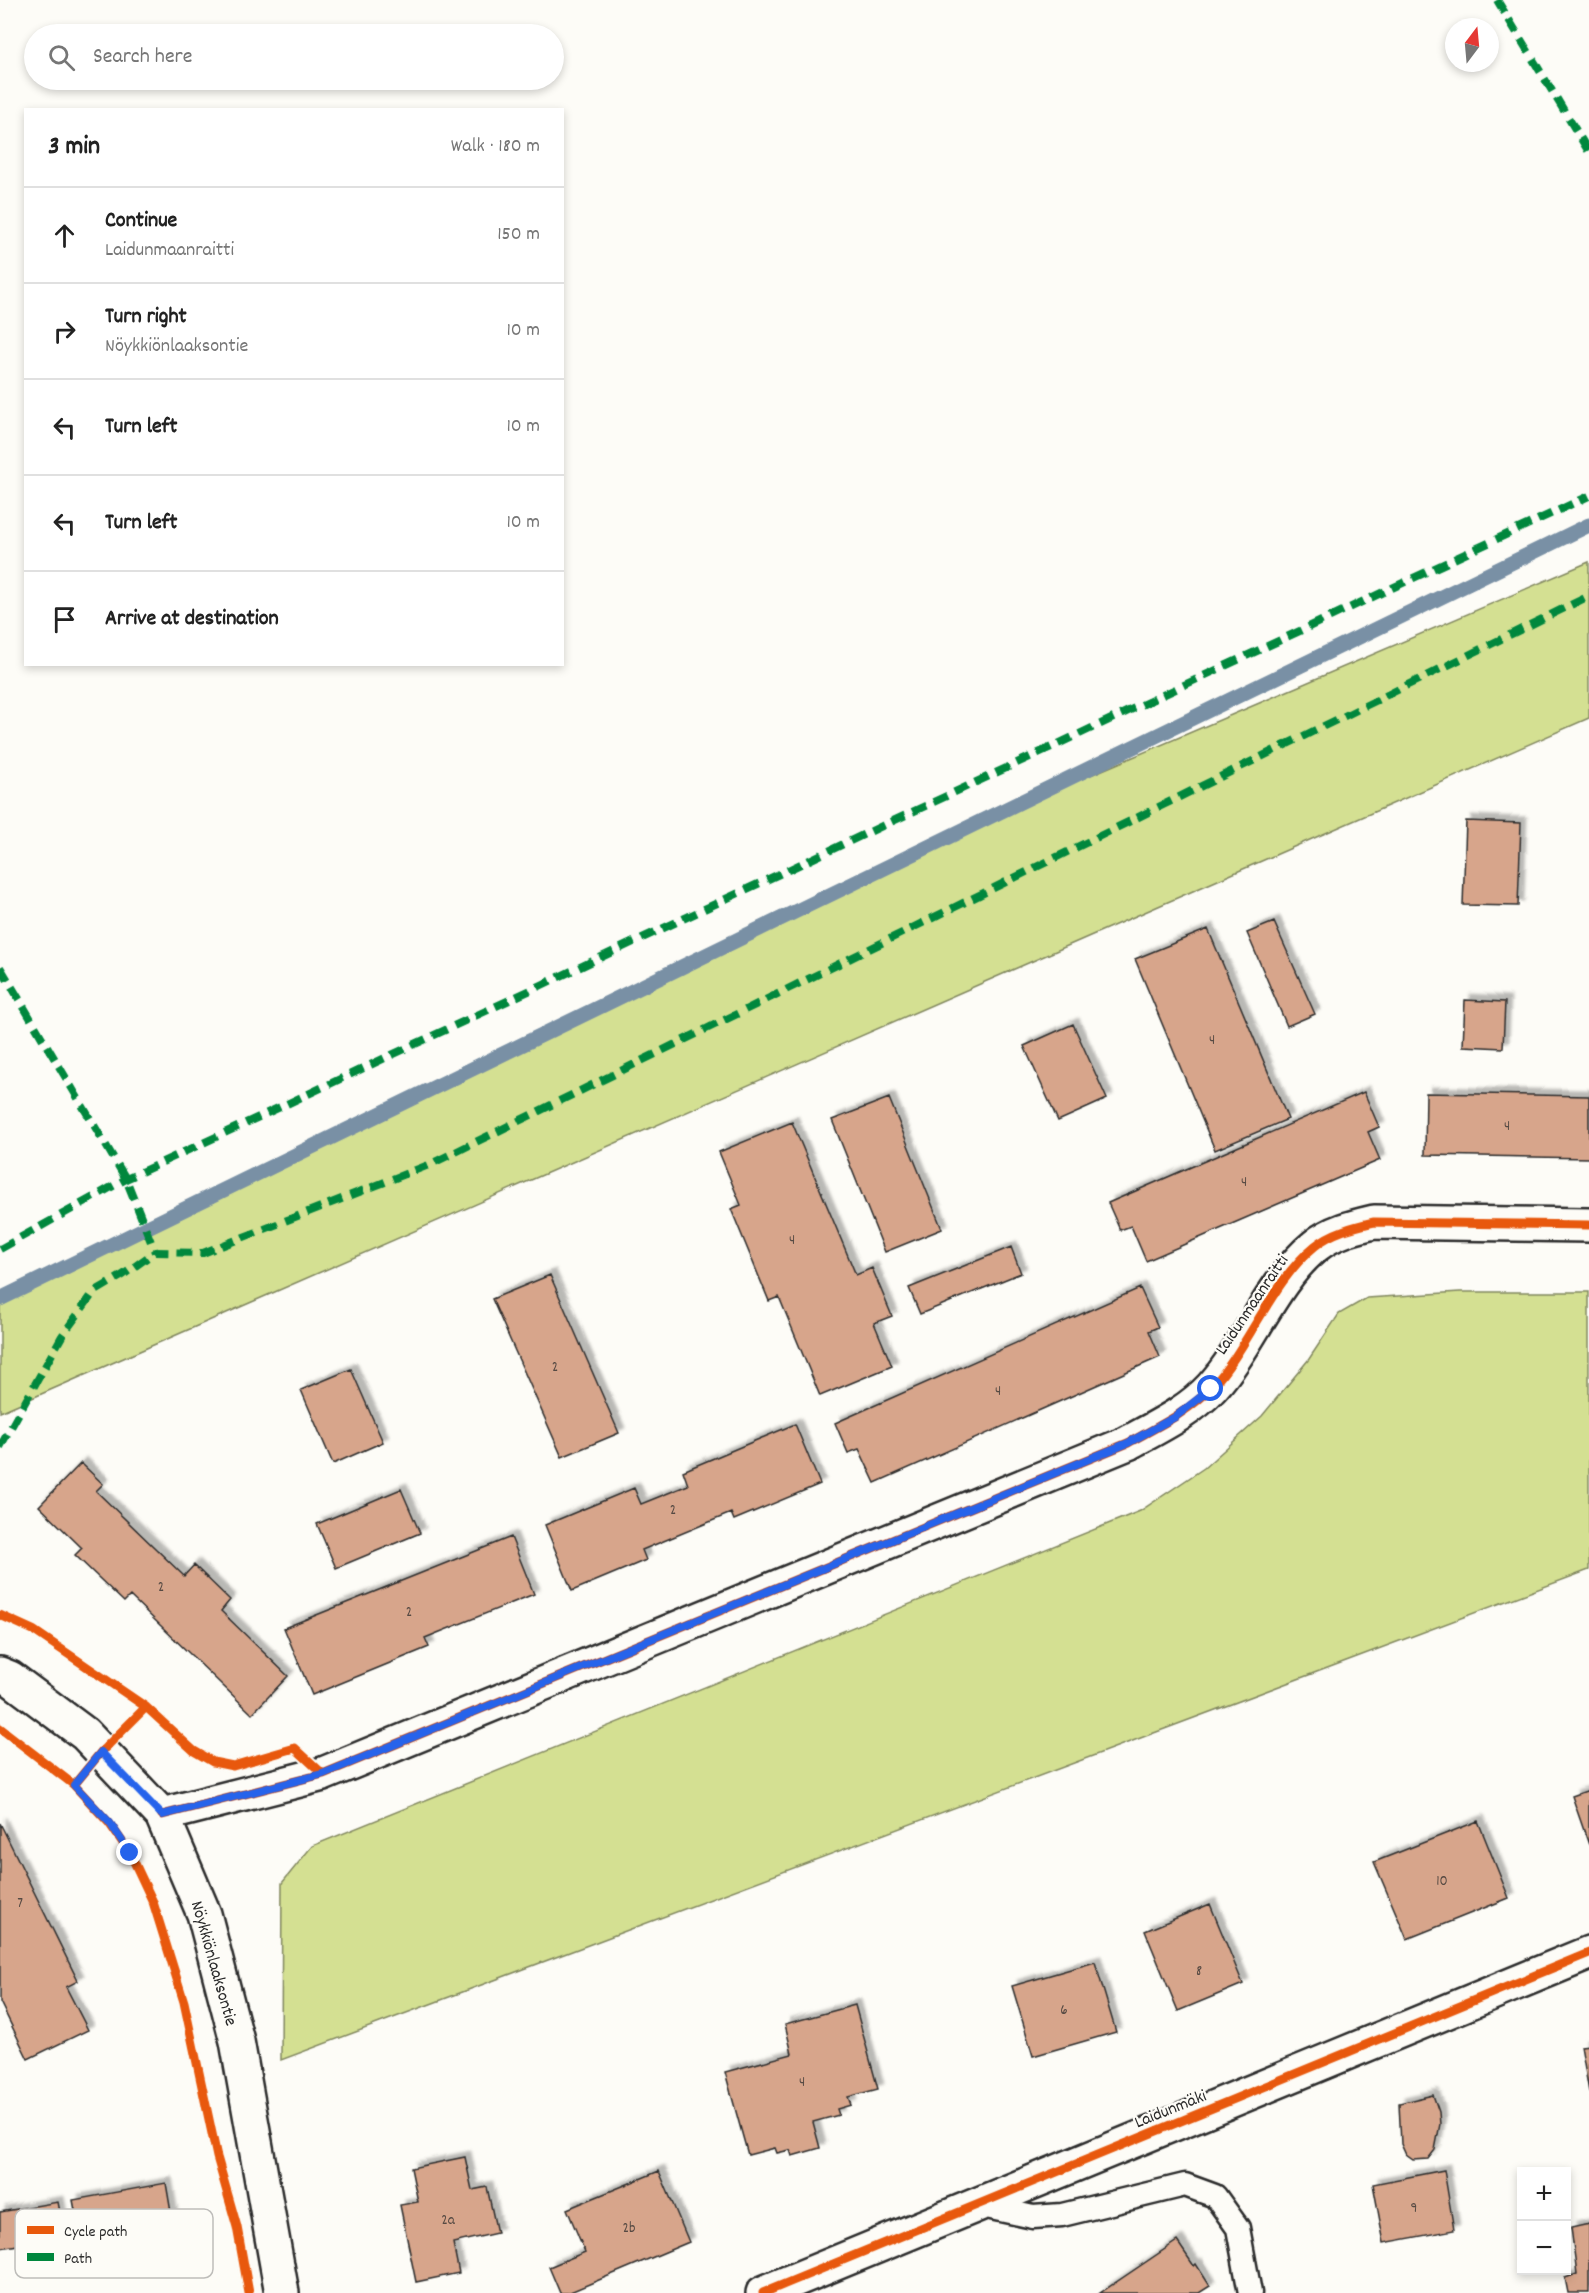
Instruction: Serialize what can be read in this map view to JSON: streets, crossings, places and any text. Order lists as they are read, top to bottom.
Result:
{
  "streets": {
    "street": ["Laidunmaanraitti", "Nöykkiönlaaksontie", "Laidunmäki"]
  },
  "crossings": [
    ["Laidunmaanraitti", "Nöykkiönlaaksontie"]
  ],
  "house_numbers": [
    "4",
    "4",
    "4",
    "4",
    "2",
    "4",
    "2",
    "2",
    "2",
    "10",
    "7",
    "8",
    "6",
    "4",
    "9",
    "2a",
    "2b"
  ],
  "legend": ["Cycle path", "Path"],
  "north": "top",
  "page": {
    "search": "Search here",
    "heading": ["3 min", "Walk · 180 m"],
    "list": [
      ["Continue", "Laidunmaanraitti", "150 m"],
      ["Turn right", "Nöykkiönlaaksontie", "10 m"],
      ["Turn left", "10 m"],
      ["Turn left", "10 m"],
      "Arrive at destination"
    ],
    "map_buttons": ["+", "−"]
  }
}
